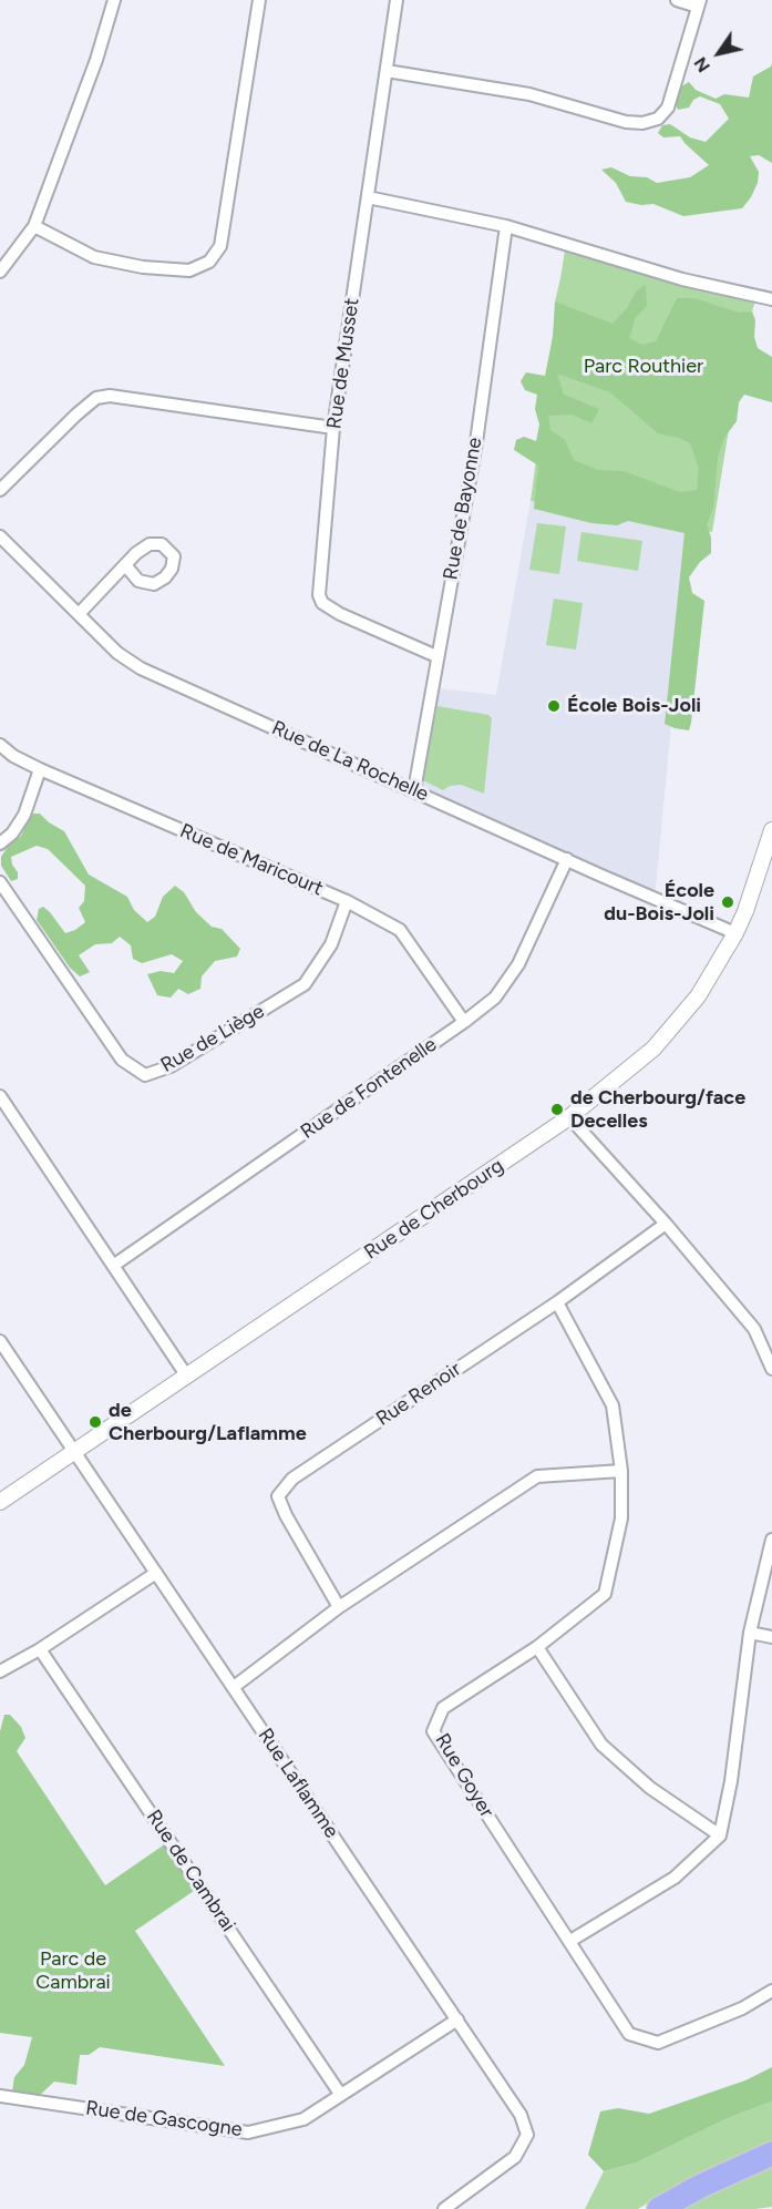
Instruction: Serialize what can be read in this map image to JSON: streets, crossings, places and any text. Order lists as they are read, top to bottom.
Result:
{
  "streets": {
    "street": [
      "Rue de Musset",
      "Rue de Bayonne",
      "Rue de La Rochelle",
      "Rue de Maricourt",
      "Rue de Liège",
      "Rue de Fontenelle",
      "Rue de Cherbourg",
      "Rue Renoir",
      "Rue Goyer",
      "Rue Laflamme",
      "Rue de Cambrai",
      "Rue de Gascogne"
    ]
  },
  "crossings": [
    ["Rue de Musset", "Rue de Bayonne"],
    ["Rue de Bayonne", "Rue de La Rochelle"],
    ["Rue de La Rochelle", "Rue de Fontenelle"],
    ["Rue de La Rochelle", "Rue de Cherbourg"],
    ["Rue de Maricourt", "Rue de Liège"],
    ["Rue de Maricourt", "Rue de Fontenelle"],
    ["Rue de Cherbourg", "Rue Laflamme"],
    ["Rue Renoir", "Rue Goyer"],
    ["Rue Laflamme", "Rue de Gascogne"],
    ["Rue de Cambrai", "Rue de Gascogne"]
  ],
  "parks": ["Parc Routhier", "Parc de Cambrai"],
  "places": [
    "École Bois-Joli",
    "École du-Bois-Joli",
    "de Cherbourg/face Decelles",
    "de Cherbourg/Laflamme"
  ],
  "north": "bottom left"
}
